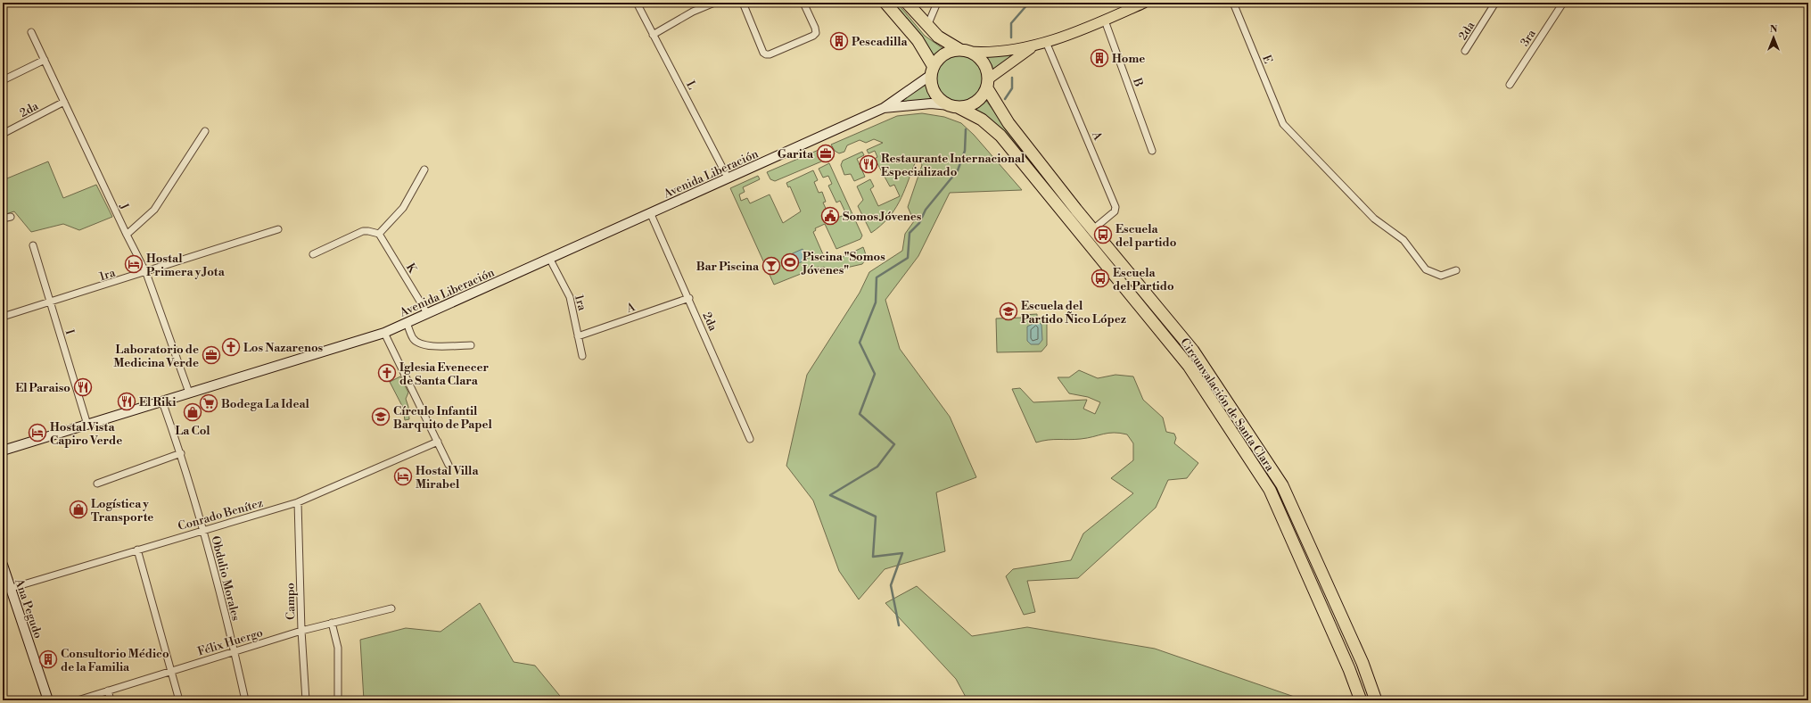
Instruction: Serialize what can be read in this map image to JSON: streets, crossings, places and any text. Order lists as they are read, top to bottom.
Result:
{
  "streets": {
    "highway": ["Circunvalación de Santa Clara"],
    "main road": ["Avenida Liberación", "Ana Pegudo"],
    "street": [
      "2da",
      "3ra",
      "E",
      "B",
      "L",
      "A",
      "J",
      "K",
      "1ra",
      "I",
      "Conrado Benítez",
      "Obdulio Morales",
      "Campo",
      "Félix Huergo"
    ]
  },
  "crossings": [
    ["2da", "A"],
    ["2da", "Avenida Liberación"],
    ["2da", "J"],
    ["L", "Avenida Liberación"],
    ["A", "1ra"],
    ["A", "Circunvalación de Santa Clara"],
    ["Avenida Liberación", "J"],
    ["Avenida Liberación", "K"],
    ["Avenida Liberación", "1ra"],
    ["Avenida Liberación", "I"],
    ["Avenida Liberación", "Circunvalación de Santa Clara"],
    ["Avenida Liberación", "Obdulio Morales"],
    ["J", "1ra"],
    ["1ra", "I"],
    ["Conrado Benítez", "Obdulio Morales"],
    ["Conrado Benítez", "Campo"],
    ["Conrado Benítez", "Ana Pegudo"],
    ["Obdulio Morales", "Félix Huergo"],
    ["Campo", "Félix Huergo"]
  ],
  "places": {
    "building": ["Pescadilla", "Home", "Consultorio Médico de la Familia"],
    "office": ["Garita", "Laboratorio de Medicina Verde"],
    "restaurant": ["Restaurante Internacional Especializado", "El Paraiso", "El Riki"],
    "public building": ["Somos Jóvenes"],
    "bus stop": ["Escuela del partido", "Escuela del Partido"],
    "sports": ["Piscina \"Somos Jóvenes\""],
    "hotel": ["Hostal Primera y Jota", "Hostal Vista Capiro Verde", "Hostal Villa Mirabel"],
    "bar": ["Bar Piscina"],
    "school or university": ["Escuela del Partido Ñico López", "Círculo Infantil Barquito de Papel"],
    "church": ["Los Nazarenos", "Iglesia Evenecer de Santa Clara"],
    "supermarket": ["Bodega La Ideal"],
    "shop": ["La Col", "Logística y Transporte"]
  },
  "north": "top"
}
